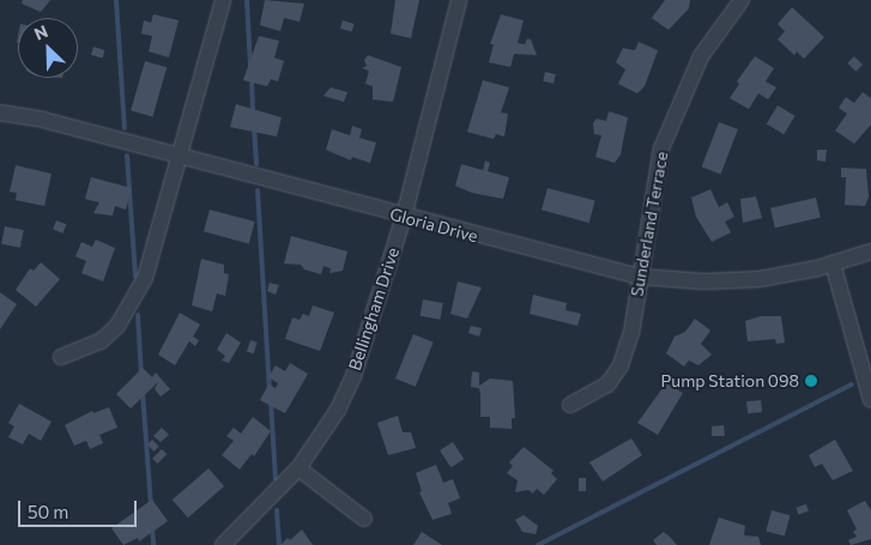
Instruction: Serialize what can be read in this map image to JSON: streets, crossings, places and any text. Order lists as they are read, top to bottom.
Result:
{
  "streets": {
    "street": ["Sunderland Terrace", "Gloria Drive", "Bellingham Drive"]
  },
  "crossings": [
    ["Sunderland Terrace", "Gloria Drive"],
    ["Gloria Drive", "Bellingham Drive"]
  ],
  "places": ["Pump Station 098"],
  "scale_bar": "50 m",
  "north": "top left"
}
